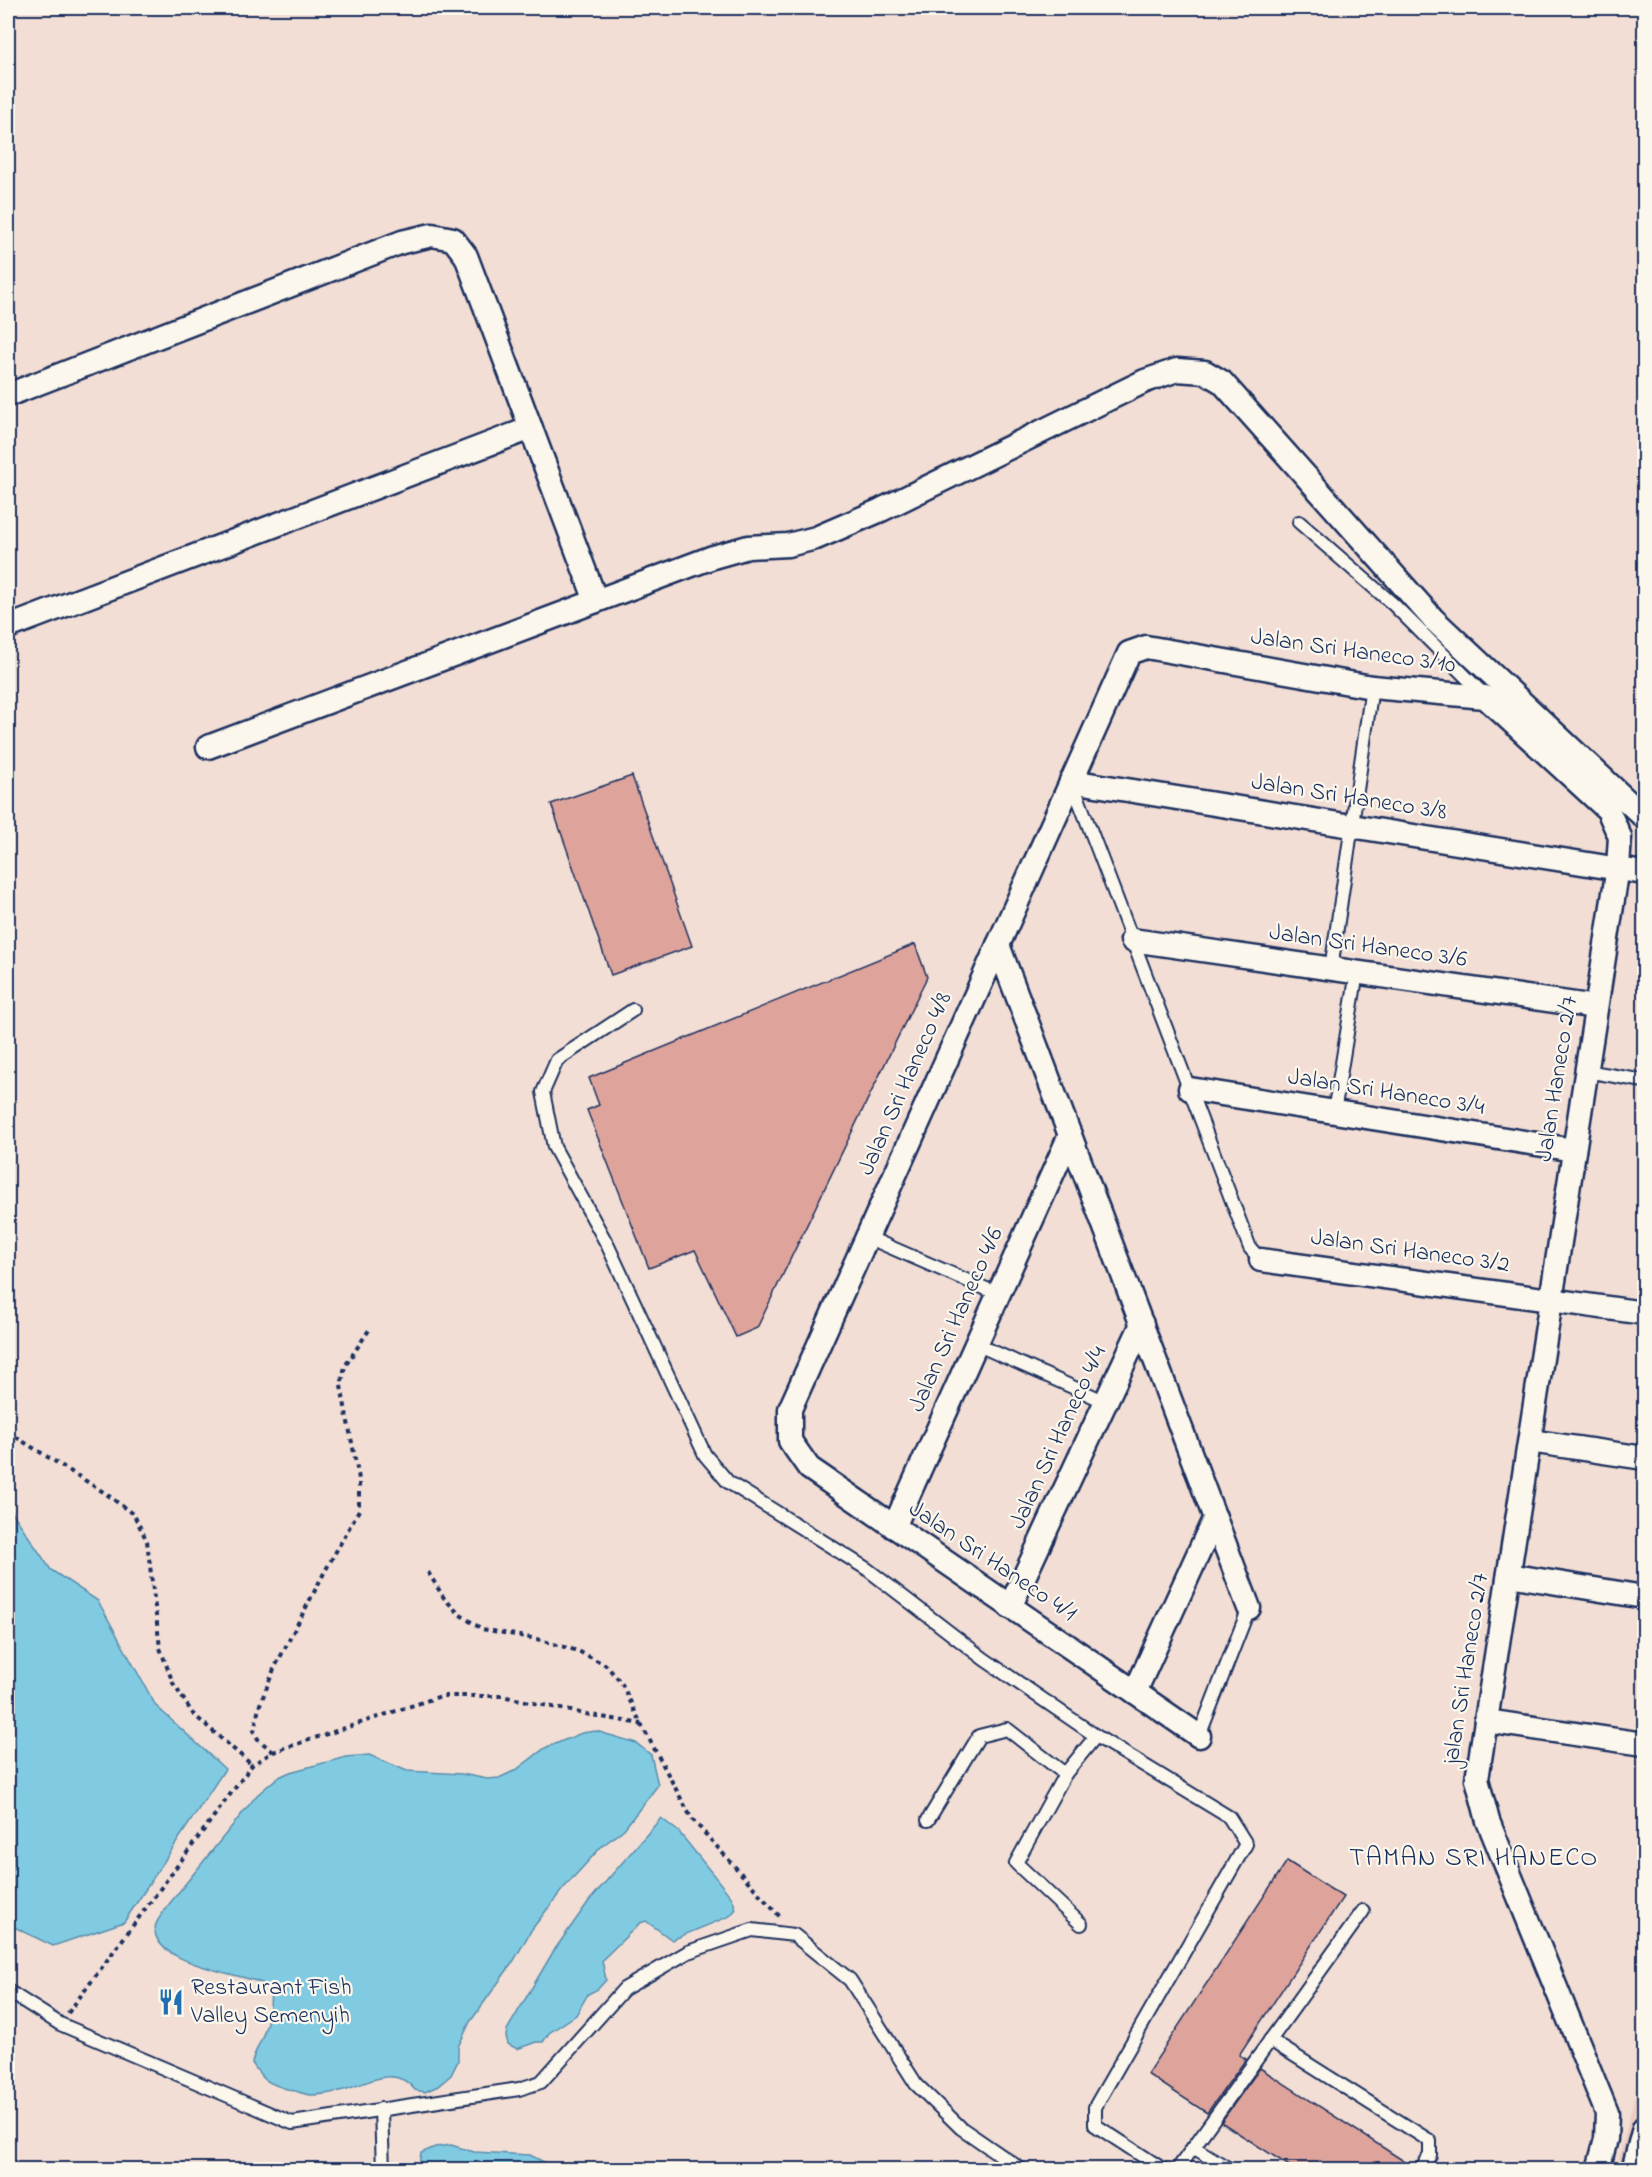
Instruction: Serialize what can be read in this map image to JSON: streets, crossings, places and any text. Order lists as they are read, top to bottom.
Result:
{
  "streets": {
    "street": [
      "Jalan Sri Haneco 3/10",
      "Jalan Sri Haneco 3/8",
      "Jalan Sri Haneco 3/6",
      "Jalan Haneco 2/7",
      "Jalan Sri Haneco 4/8",
      "Jalan Sri Haneco 3/4",
      "Jalan Sri Haneco 3/2",
      "Jalan Sri Haneco 4/6",
      "Jalan Sri Haneco 4/4",
      "Jalan Sri Haneco 4/1",
      "jalan Sri Haneco 2/7"
    ]
  },
  "crossings": [
    ["Jalan Sri Haneco 3/10", "Jalan Sri Haneco 3/8"],
    ["Jalan Sri Haneco 3/10", "Jalan Sri Haneco 4/8"],
    ["Jalan Sri Haneco 3/8", "Jalan Haneco 2/7"],
    ["Jalan Sri Haneco 3/8", "Jalan Sri Haneco 4/8"],
    ["Jalan Sri Haneco 3/6", "Jalan Haneco 2/7"],
    ["Jalan Haneco 2/7", "Jalan Sri Haneco 3/4"],
    ["Jalan Haneco 2/7", "Jalan Sri Haneco 3/2"],
    ["Jalan Haneco 2/7", "jalan Sri Haneco 2/7"],
    ["Jalan Sri Haneco 4/8", "Jalan Sri Haneco 4/1"],
    ["Jalan Sri Haneco 3/2", "jalan Sri Haneco 2/7"],
    ["Jalan Sri Haneco 4/6", "Jalan Sri Haneco 4/1"],
    ["Jalan Sri Haneco 4/4", "Jalan Sri Haneco 4/1"]
  ],
  "districts": ["TAMAN SRI HANECO"],
  "places": {
    "restaurant": ["Restaurant Fish Valley Semenyih"]
  }
}
